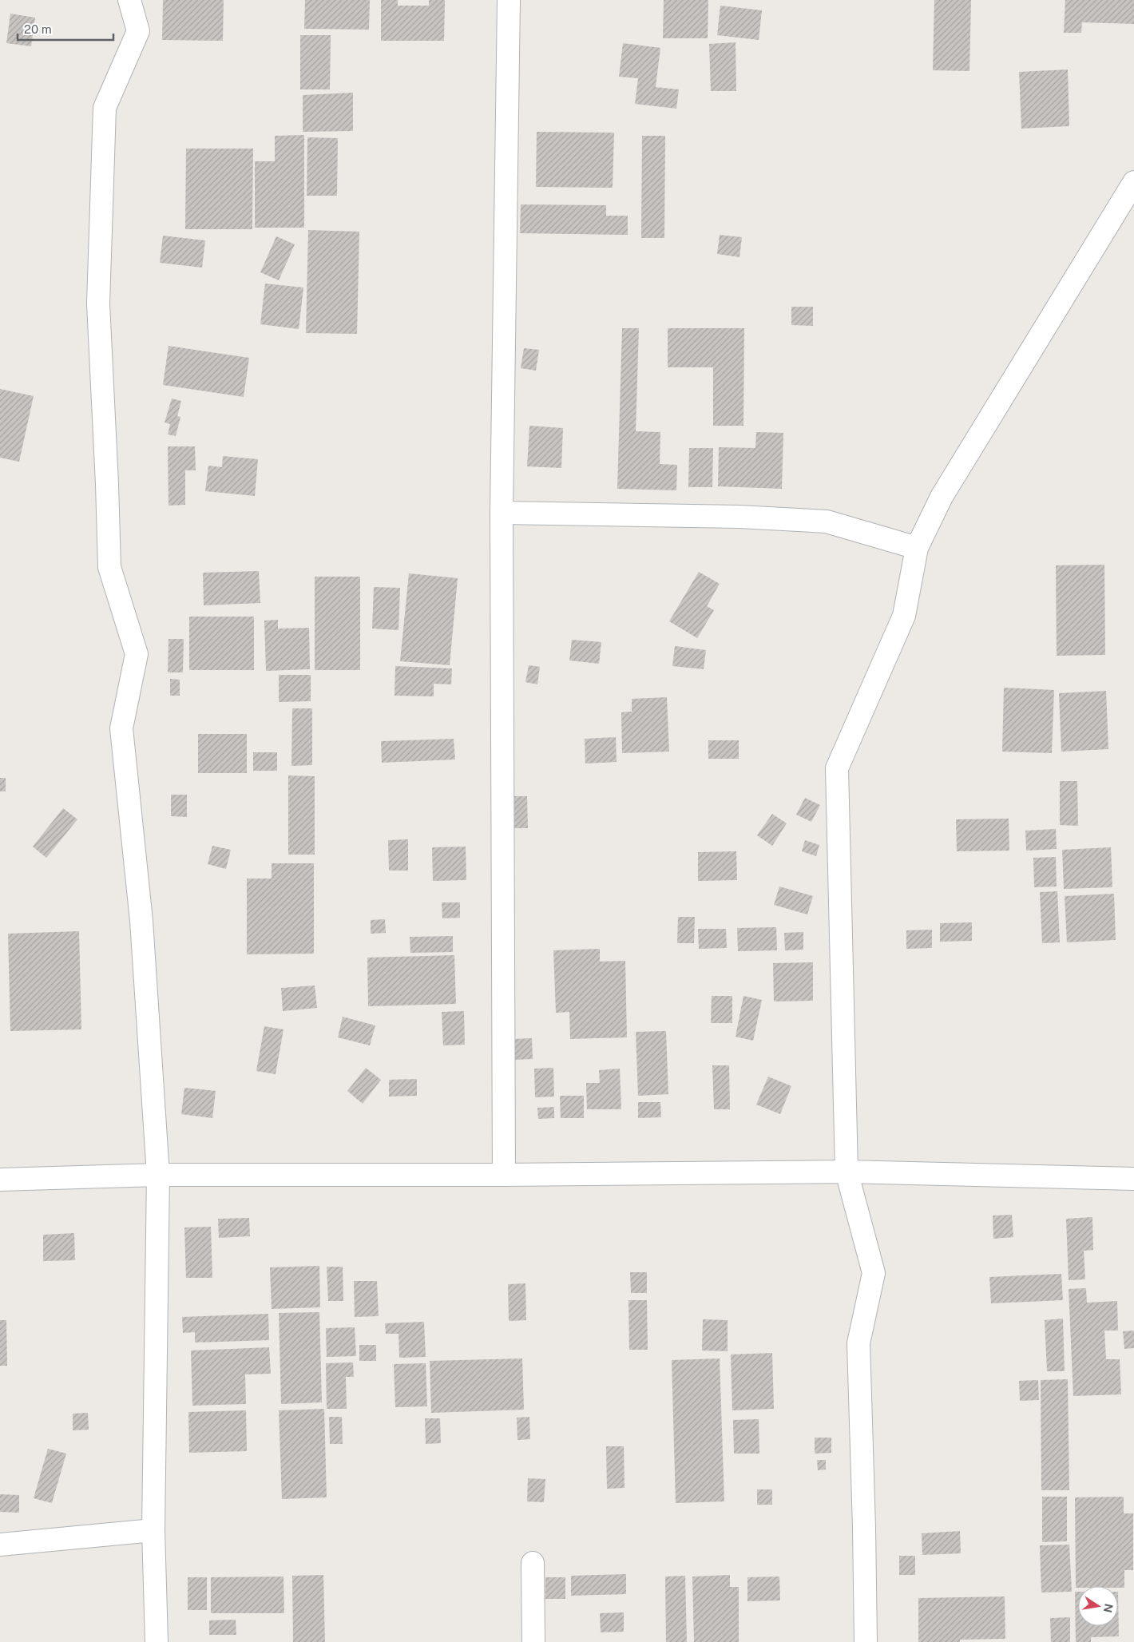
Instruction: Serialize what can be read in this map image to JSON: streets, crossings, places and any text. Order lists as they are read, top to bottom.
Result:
{
  "scale_bar": "20 m",
  "north": "right"
}
